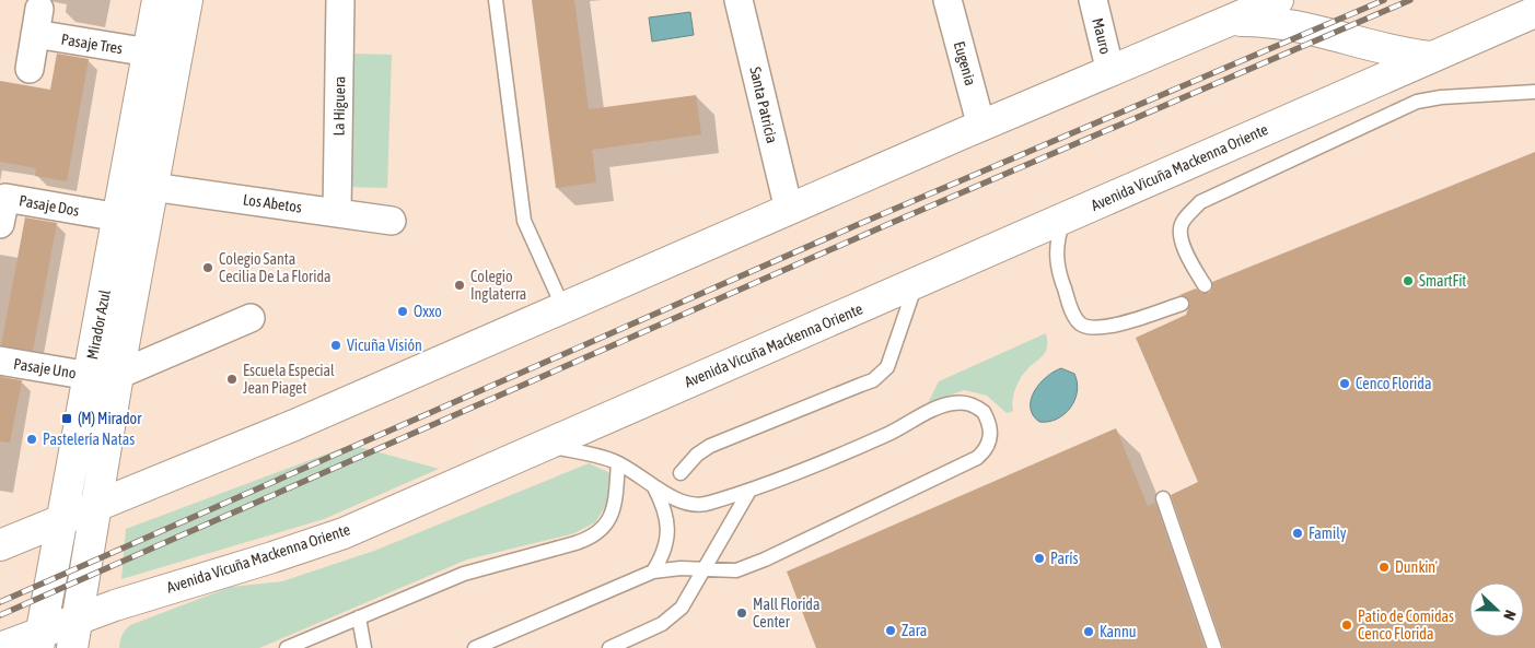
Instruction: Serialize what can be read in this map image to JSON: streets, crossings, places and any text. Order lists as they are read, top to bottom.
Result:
{
  "streets": {
    "main road": ["Avenida Vicuña Mackenna Oriente", "Mirador Azul"],
    "street": [
      "Mauro",
      "Pasaje Tres",
      "Eugenia",
      "Santa Patricia",
      "La Higuera",
      "Los Abetos",
      "Pasaje Dos",
      "Pasaje Uno"
    ]
  },
  "crossings": [
    ["Pasaje Tres", "Mirador Azul"],
    ["La Higuera", "Los Abetos"],
    ["Avenida Vicuña Mackenna Oriente", "Mirador Azul"],
    ["Los Abetos", "Mirador Azul"],
    ["Pasaje Dos", "Mirador Azul"],
    ["Mirador Azul", "Pasaje Uno"]
  ],
  "places": {
    "other": [
      "Colegio Santa Cecilia De La Florida",
      "SmartFit",
      "Colegio Inglaterra",
      "Oxxo",
      "Vicuña Visión",
      "Escuela Especial Jean Piaget",
      "Cenco Florida",
      "Pastelería Natas",
      "Family",
      "París",
      "Dunkin'",
      "Mall Florida Center",
      "Patio de Comidas Cenco Florida",
      "Zara",
      "Kannu"
    ],
    "transit": ["(M) Mirador"]
  },
  "north": "right"
}
